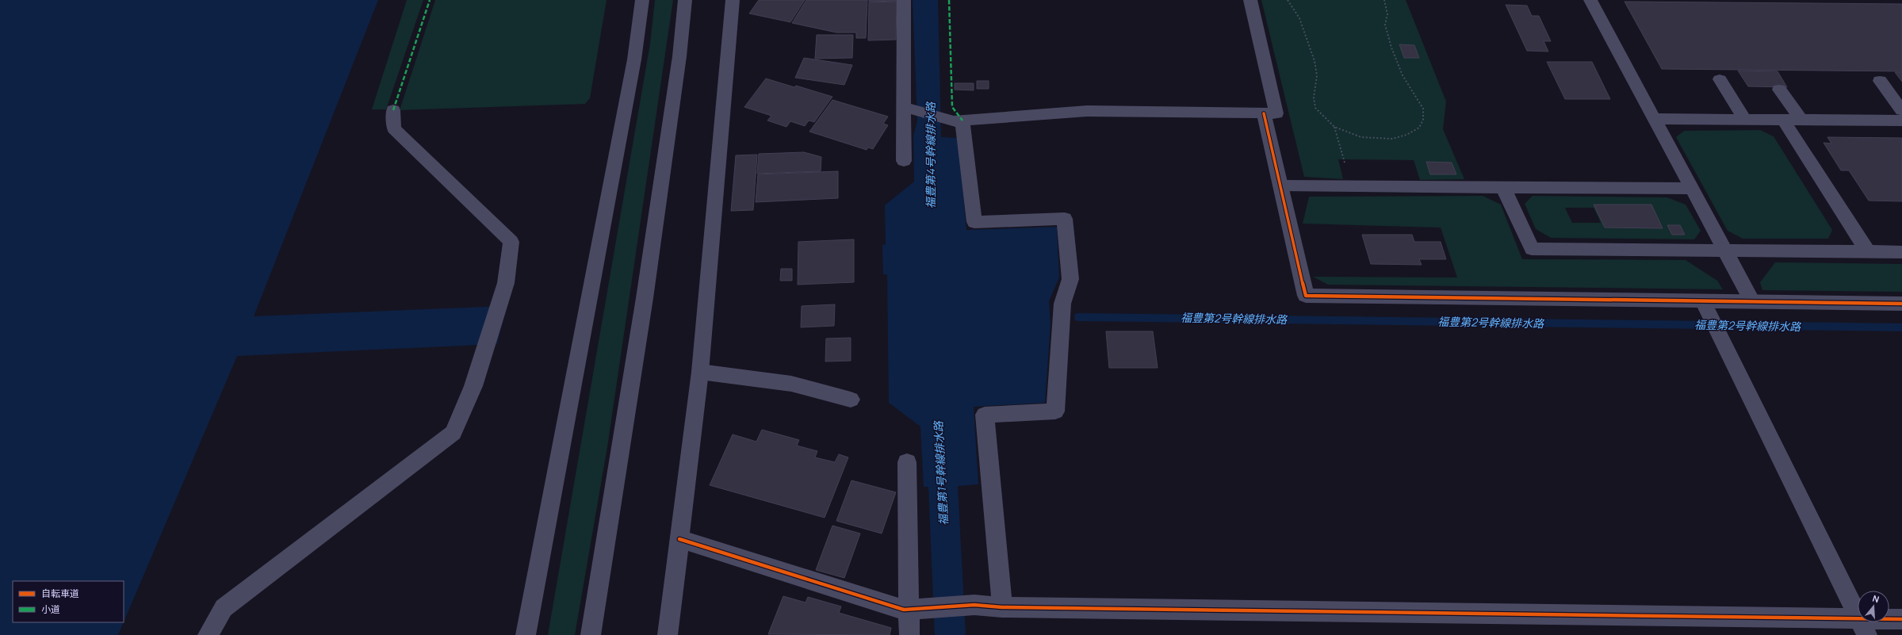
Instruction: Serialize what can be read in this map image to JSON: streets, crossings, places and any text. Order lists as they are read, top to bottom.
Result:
{
  "water": ["福豊第4号幹線排水路", "福豊第2号幹線排水路", "福豊第1号幹線排水路"],
  "legend": ["自転車道", "小道"],
  "north": "top"
}
